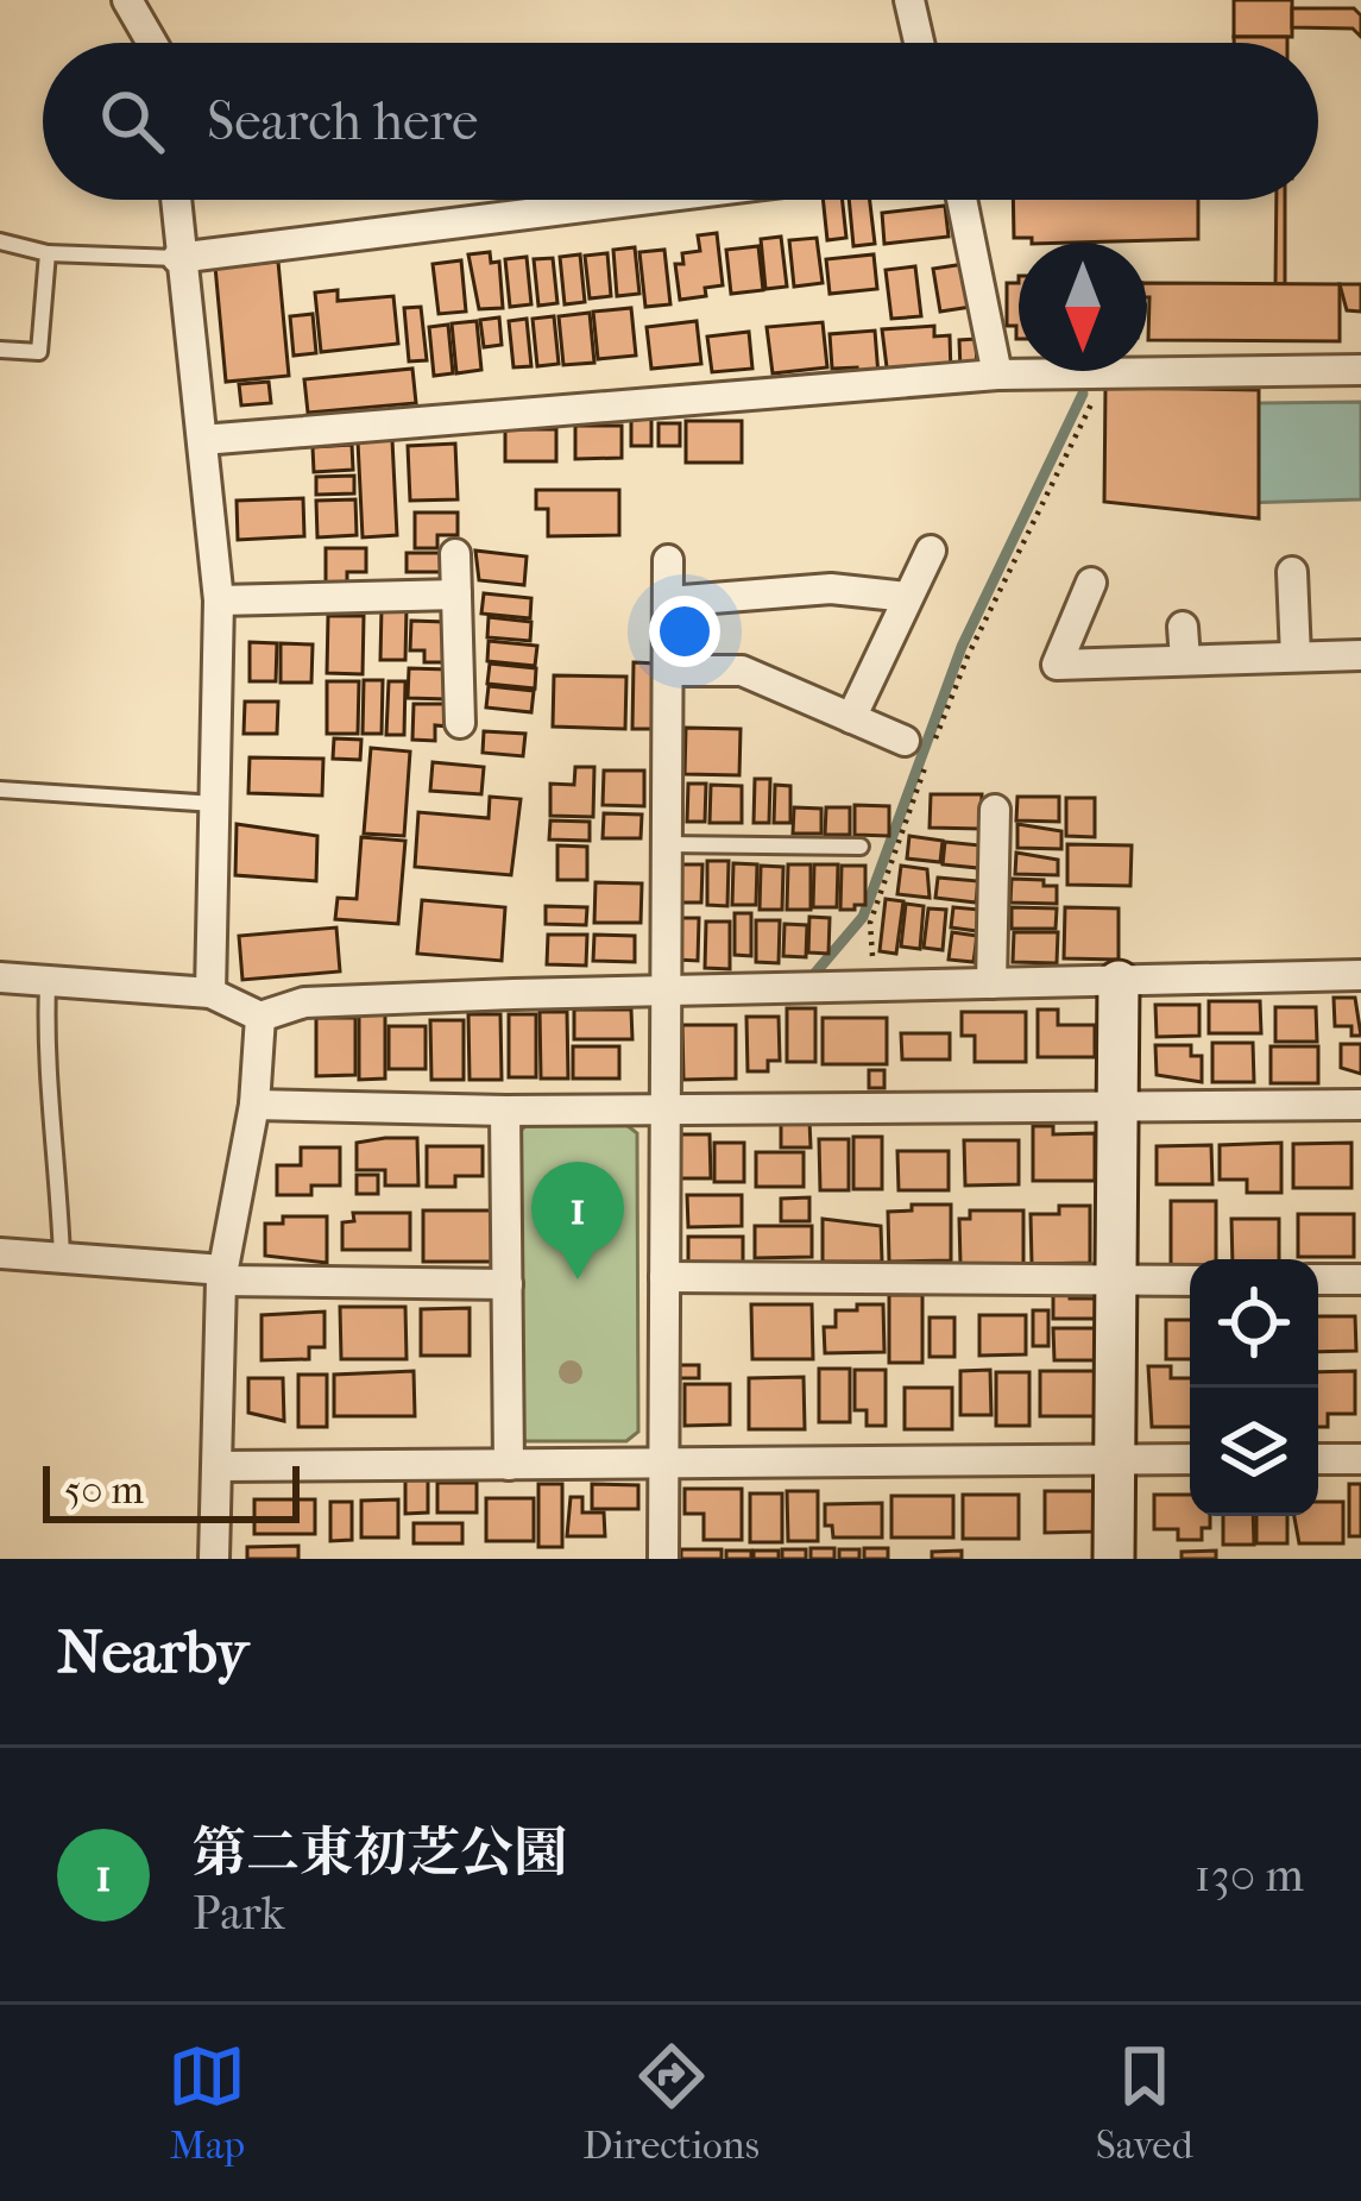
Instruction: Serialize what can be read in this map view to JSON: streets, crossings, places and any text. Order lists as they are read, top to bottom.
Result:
{
  "scale_bar": "50 m",
  "north": "bottom",
  "page": {
    "search": "Search here",
    "pins": "1",
    "scale": "50 m",
    "heading": "Nearby",
    "list": [
      {
        "mark": "1",
        "name": "第二東初芝公園",
        "note": "Park",
        "value": "130 m"
      }
    ],
    "nav": ["Map", "Directions", "Saved"]
  }
}
